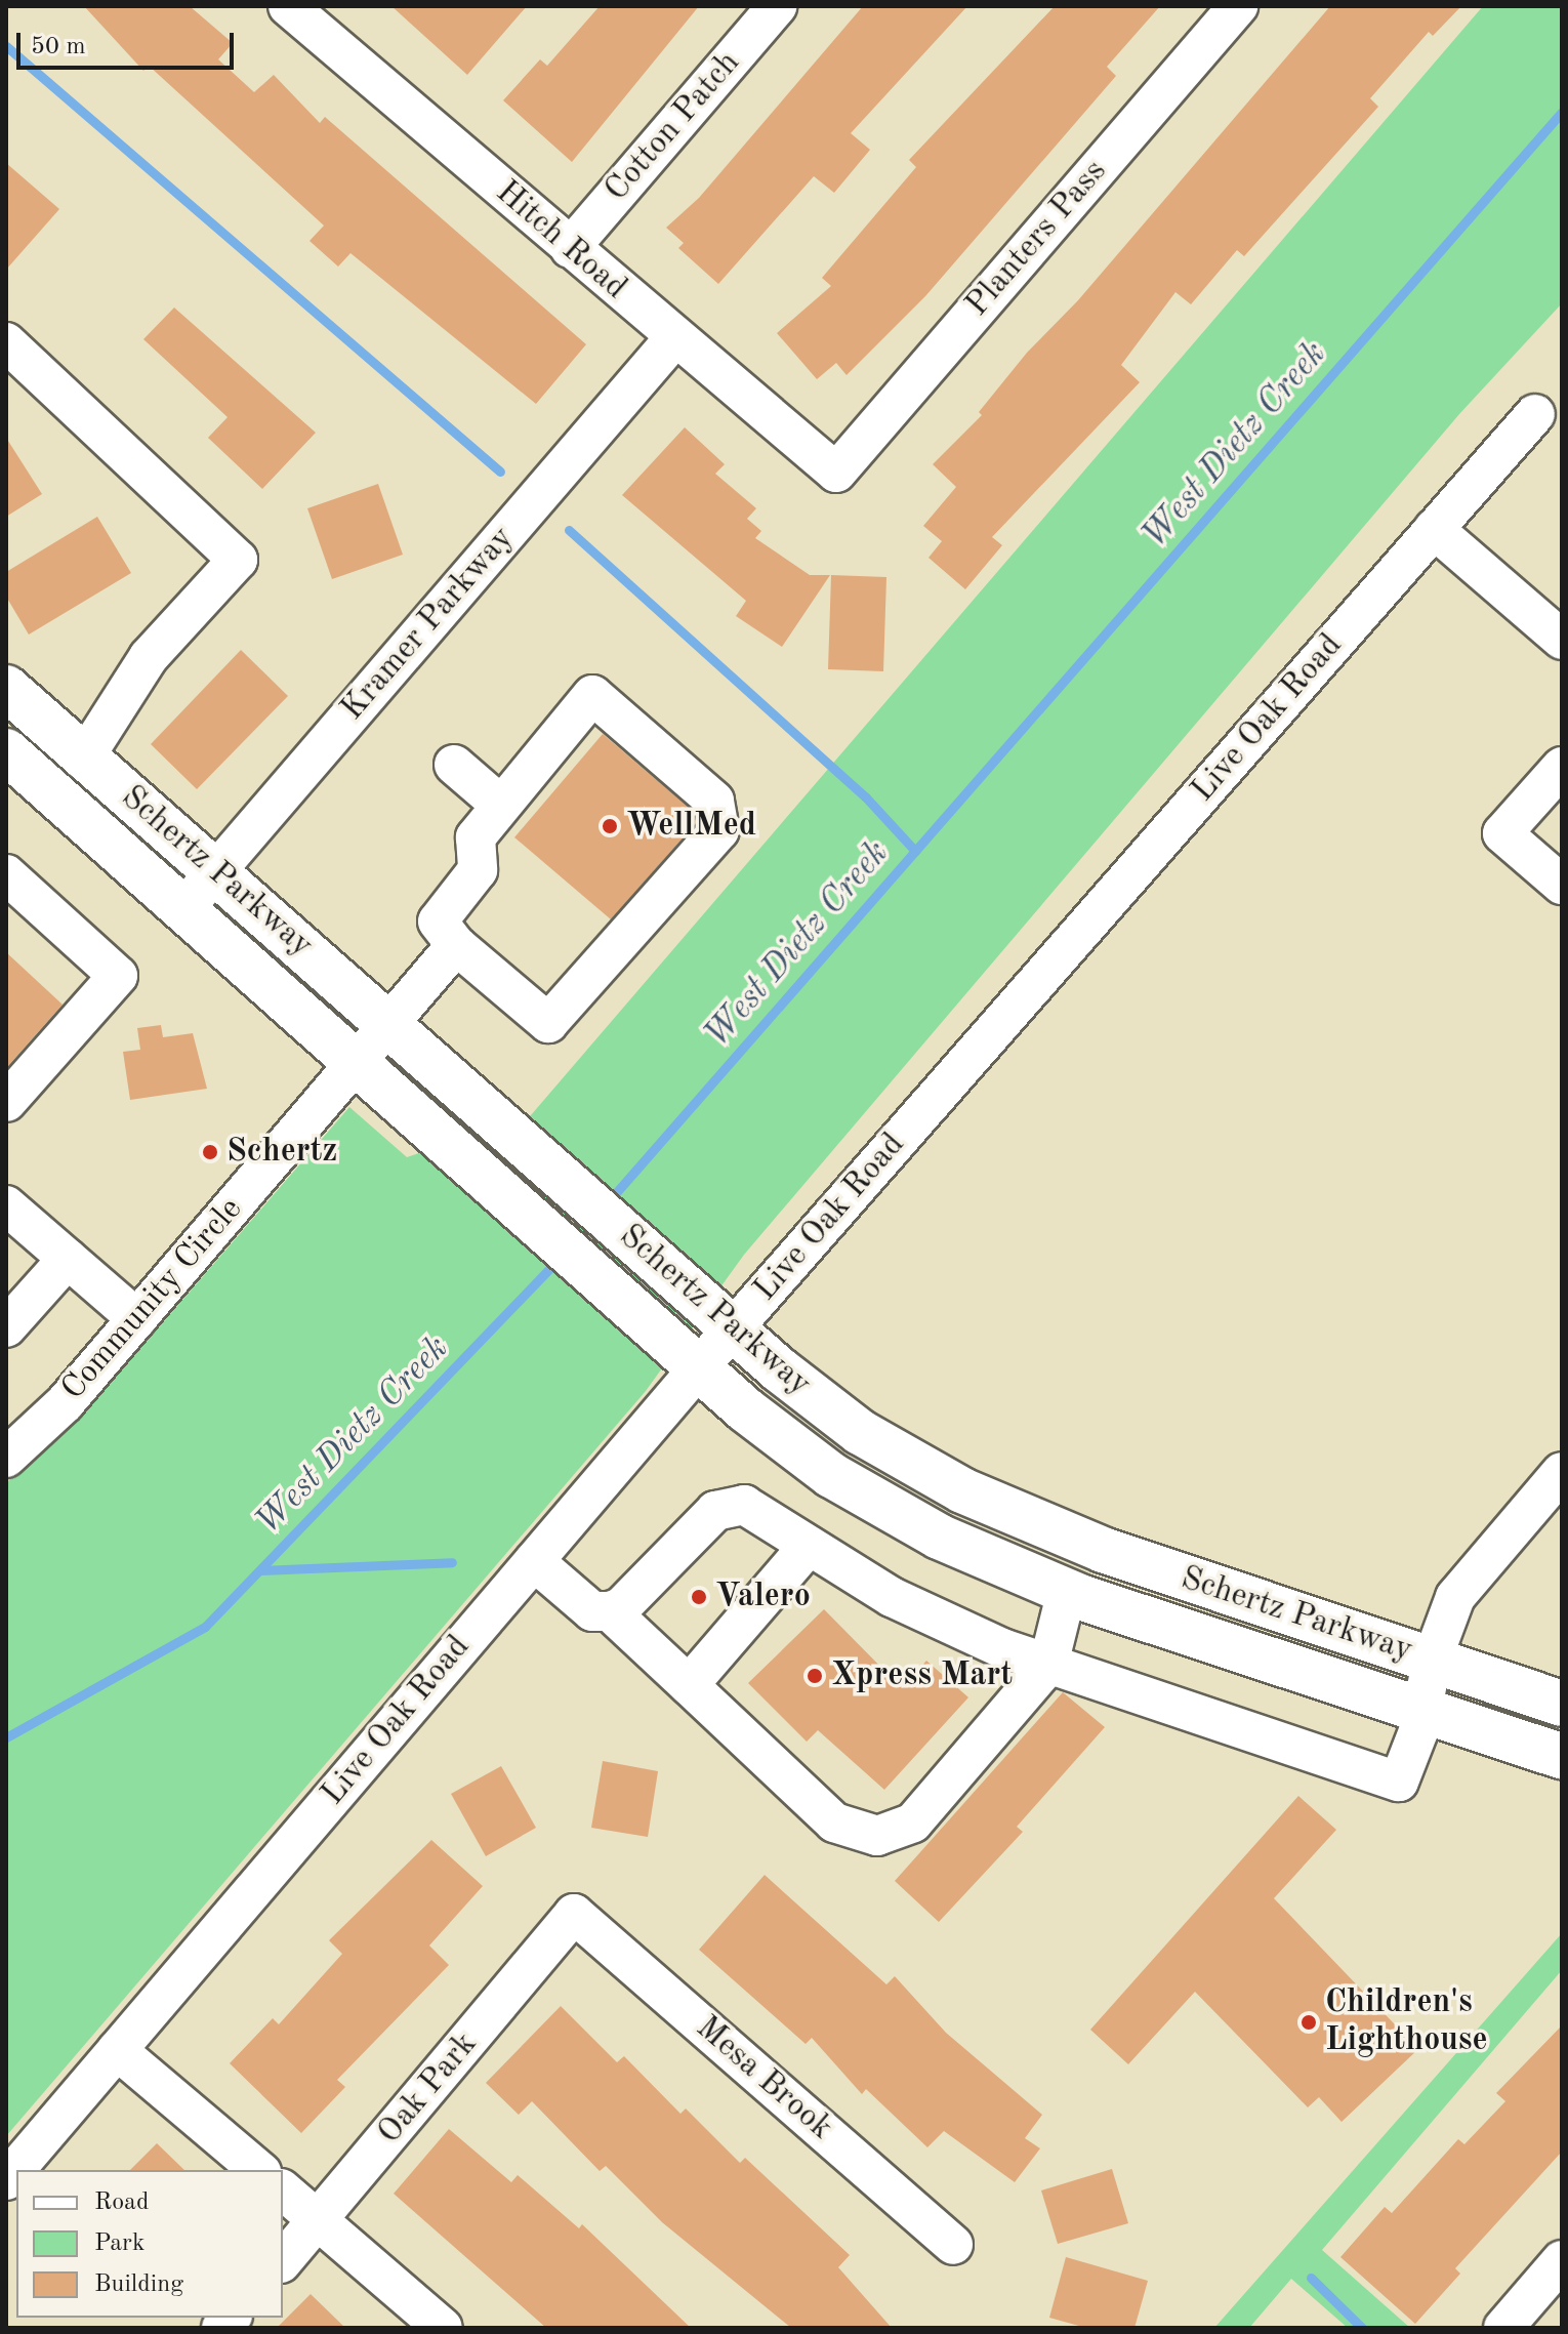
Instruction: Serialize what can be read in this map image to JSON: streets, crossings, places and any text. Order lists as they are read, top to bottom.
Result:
{
  "streets": {
    "main road": ["Schertz Parkway"],
    "street": [
      "Cotton Patch",
      "Planters Pass",
      "Hitch Road",
      "Kramer Parkway",
      "Live Oak Road",
      "Community Circle",
      "Mesa Brook",
      "Oak Park"
    ]
  },
  "crossings": [
    ["Cotton Patch", "Hitch Road"],
    ["Planters Pass", "Hitch Road"],
    ["Hitch Road", "Kramer Parkway"],
    ["Kramer Parkway", "Schertz Parkway"],
    ["Live Oak Road", "Schertz Parkway"],
    ["Schertz Parkway", "Community Circle"],
    ["Mesa Brook", "Oak Park"]
  ],
  "water": ["West Dietz Creek"],
  "places": [
    "WellMed",
    "Schertz",
    "Valero",
    "Xpress Mart",
    "Children's Lighthouse"
  ],
  "legend": ["Road", "Park", "Building"],
  "scale_bar": "50 m"
}
